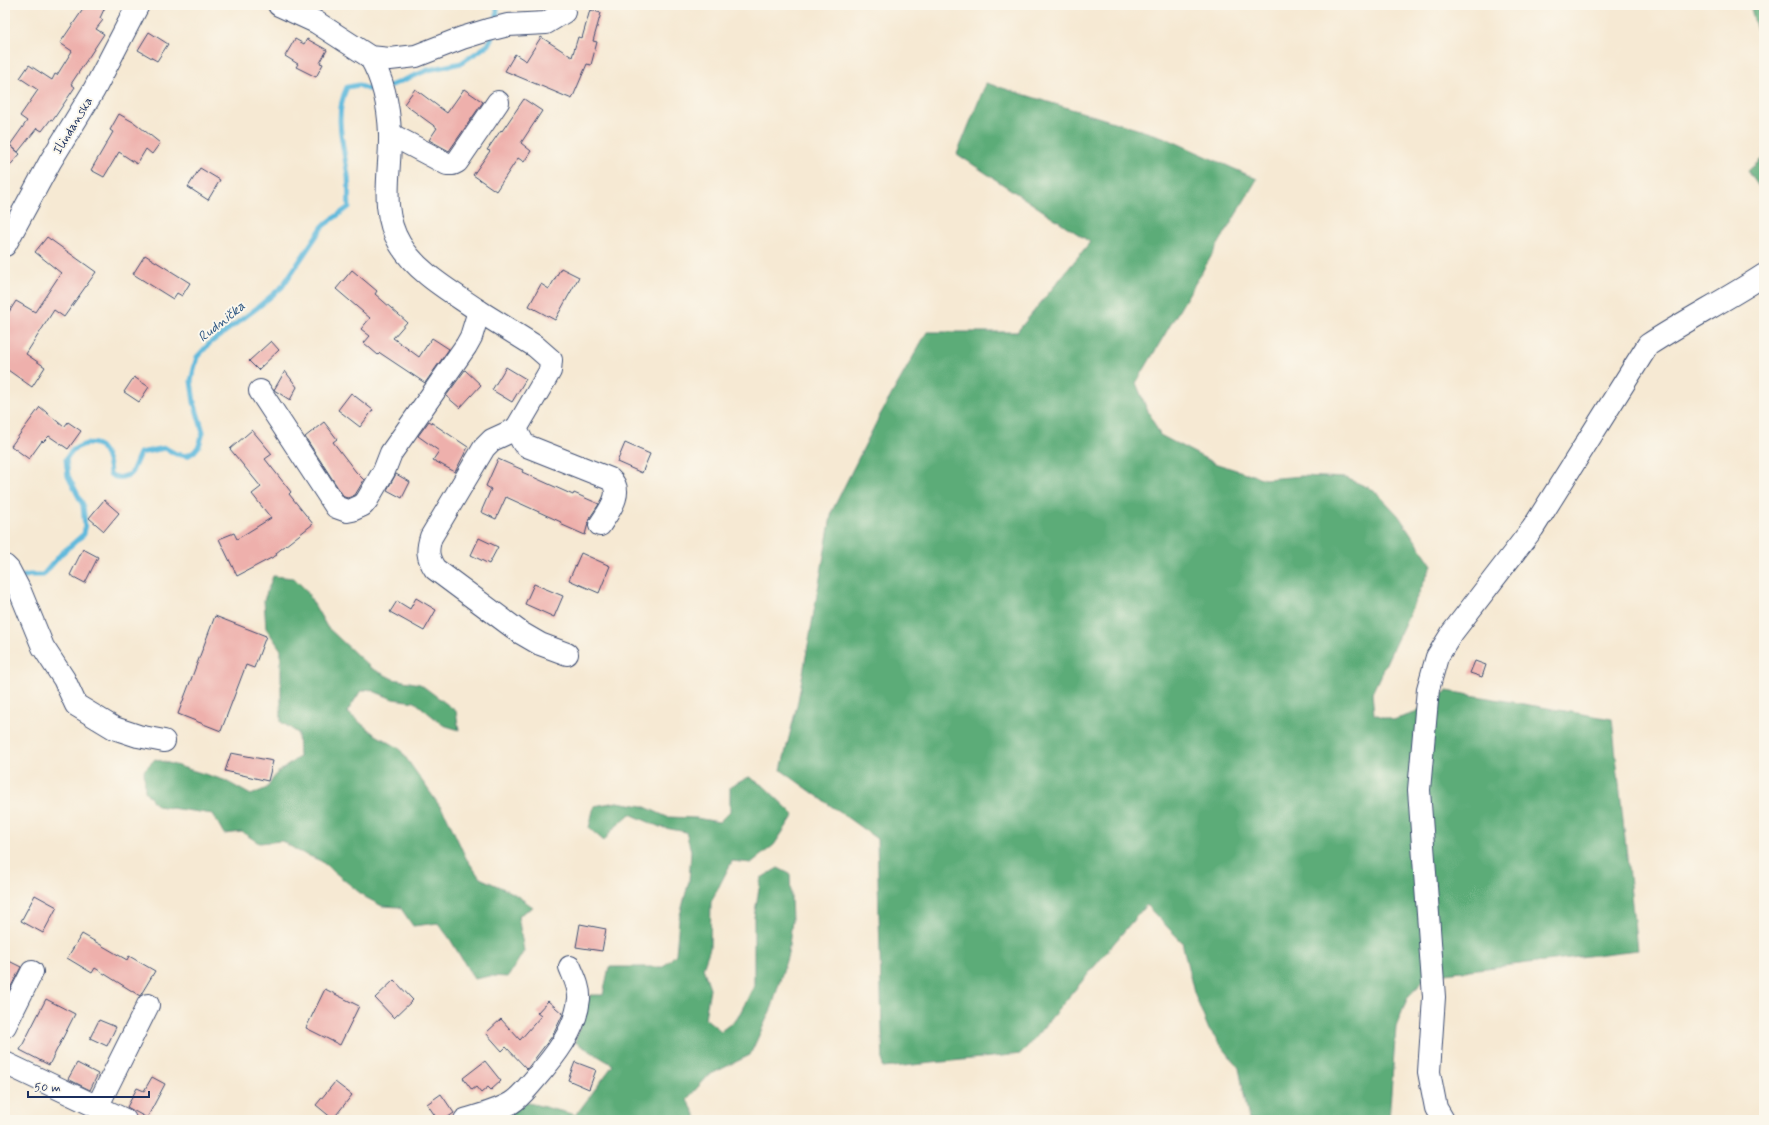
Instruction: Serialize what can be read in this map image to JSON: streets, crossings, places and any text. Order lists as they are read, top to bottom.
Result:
{
  "streets": {
    "street": ["Ilindanska"]
  },
  "water": ["Rudnička"],
  "scale_bar": "50 m"
}
